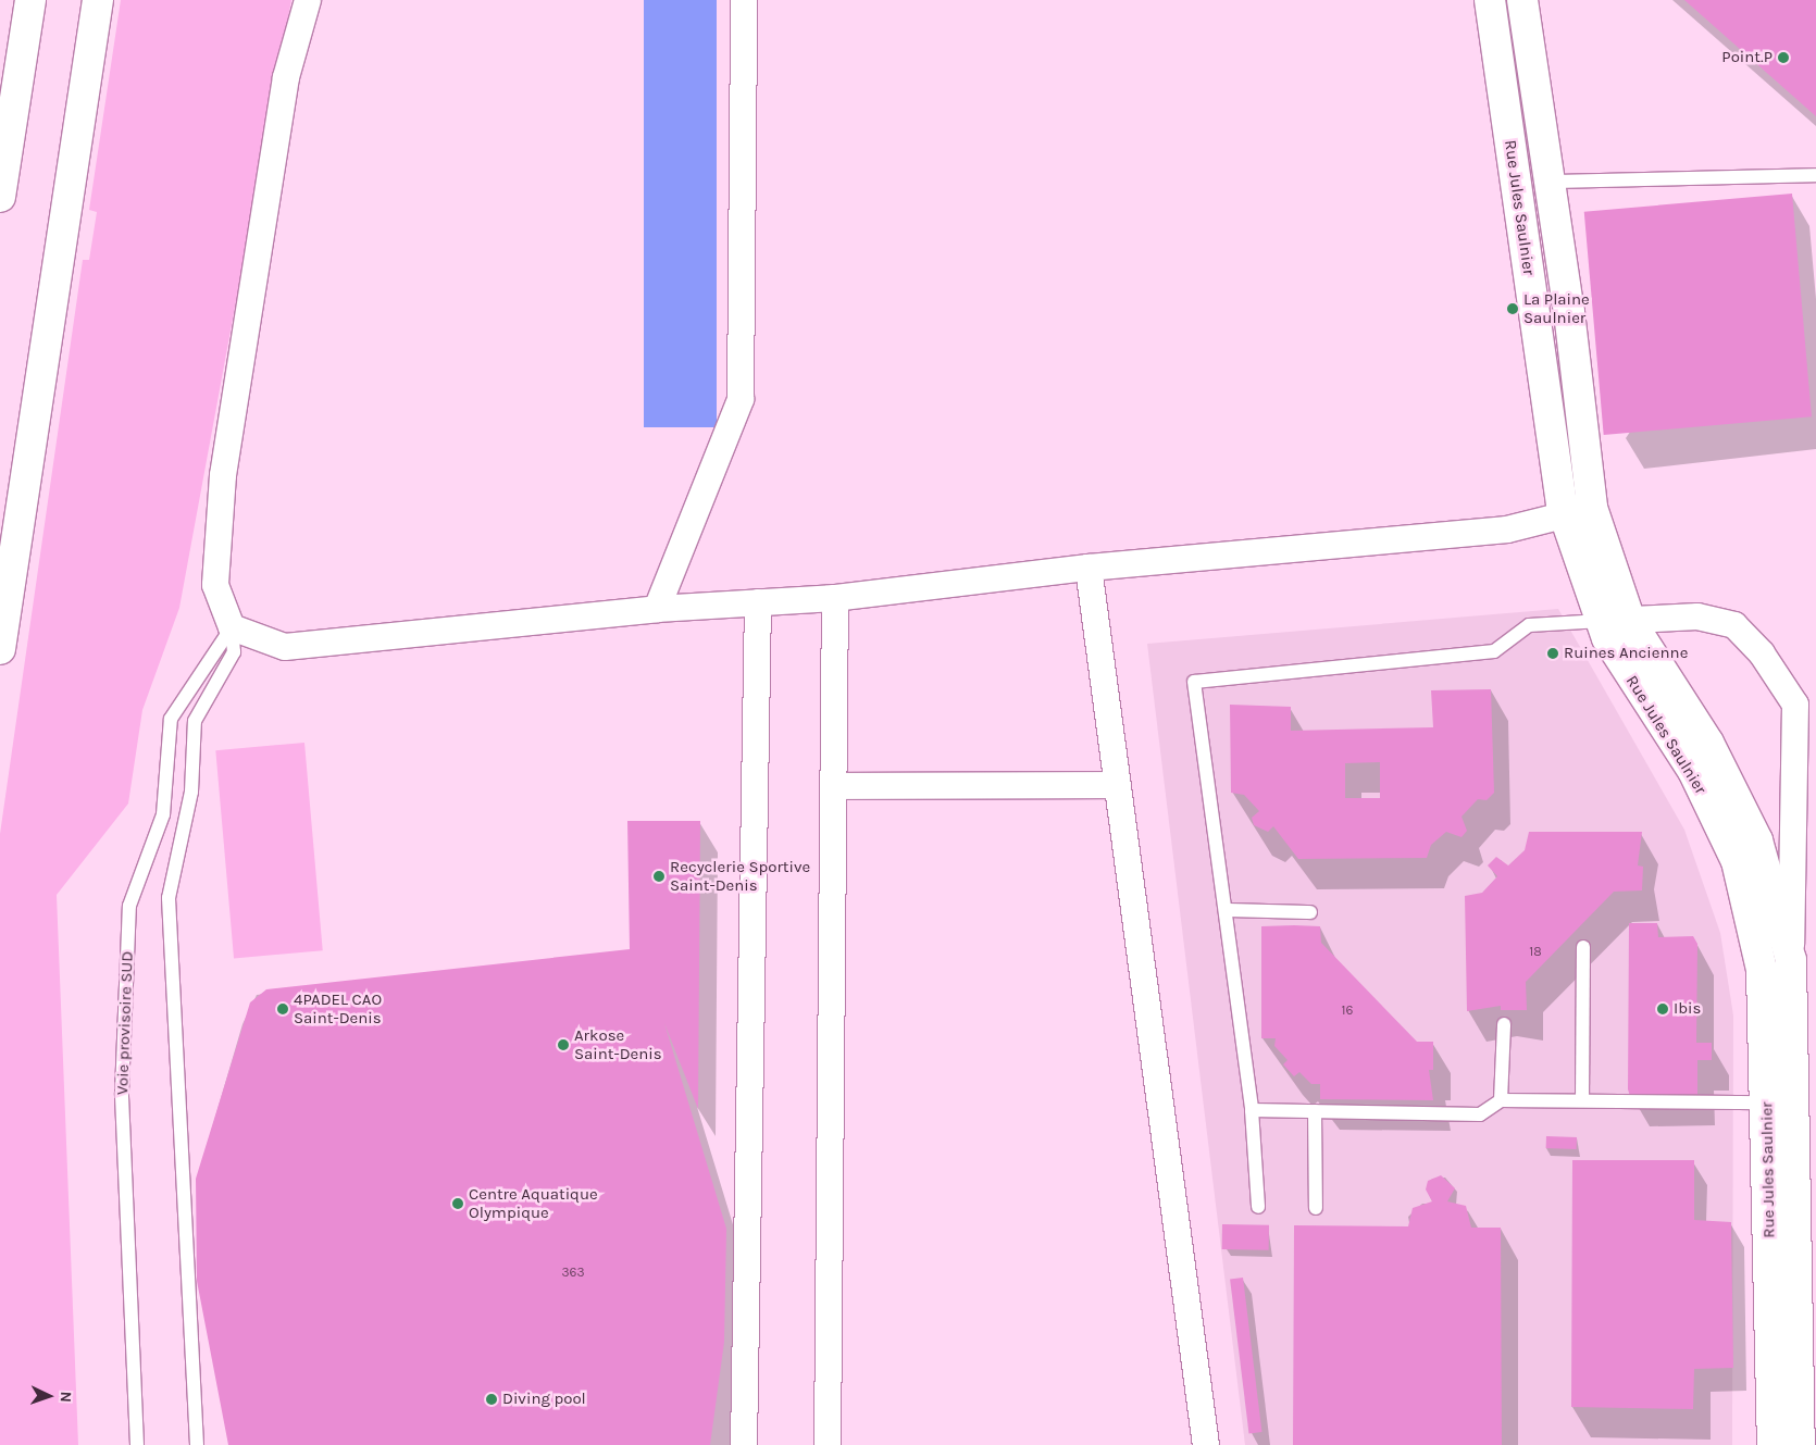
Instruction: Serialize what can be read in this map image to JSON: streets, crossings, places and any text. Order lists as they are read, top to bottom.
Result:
{
  "streets": {
    "main road": ["Rue Jules Saulnier"],
    "lane": ["Voie provisoire SUD"]
  },
  "places": [
    "Point.P",
    "La Plaine Saulnier",
    "Ruines Ancienne",
    "Recyclerie Sportive Saint-Denis",
    "4PADEL CAO Saint-Denis",
    "Ibis",
    "Arkose Saint-Denis",
    "Centre Aquatique Olympique",
    "Diving pool"
  ],
  "house_numbers": ["18", "16", "363"],
  "north": "right"
}
